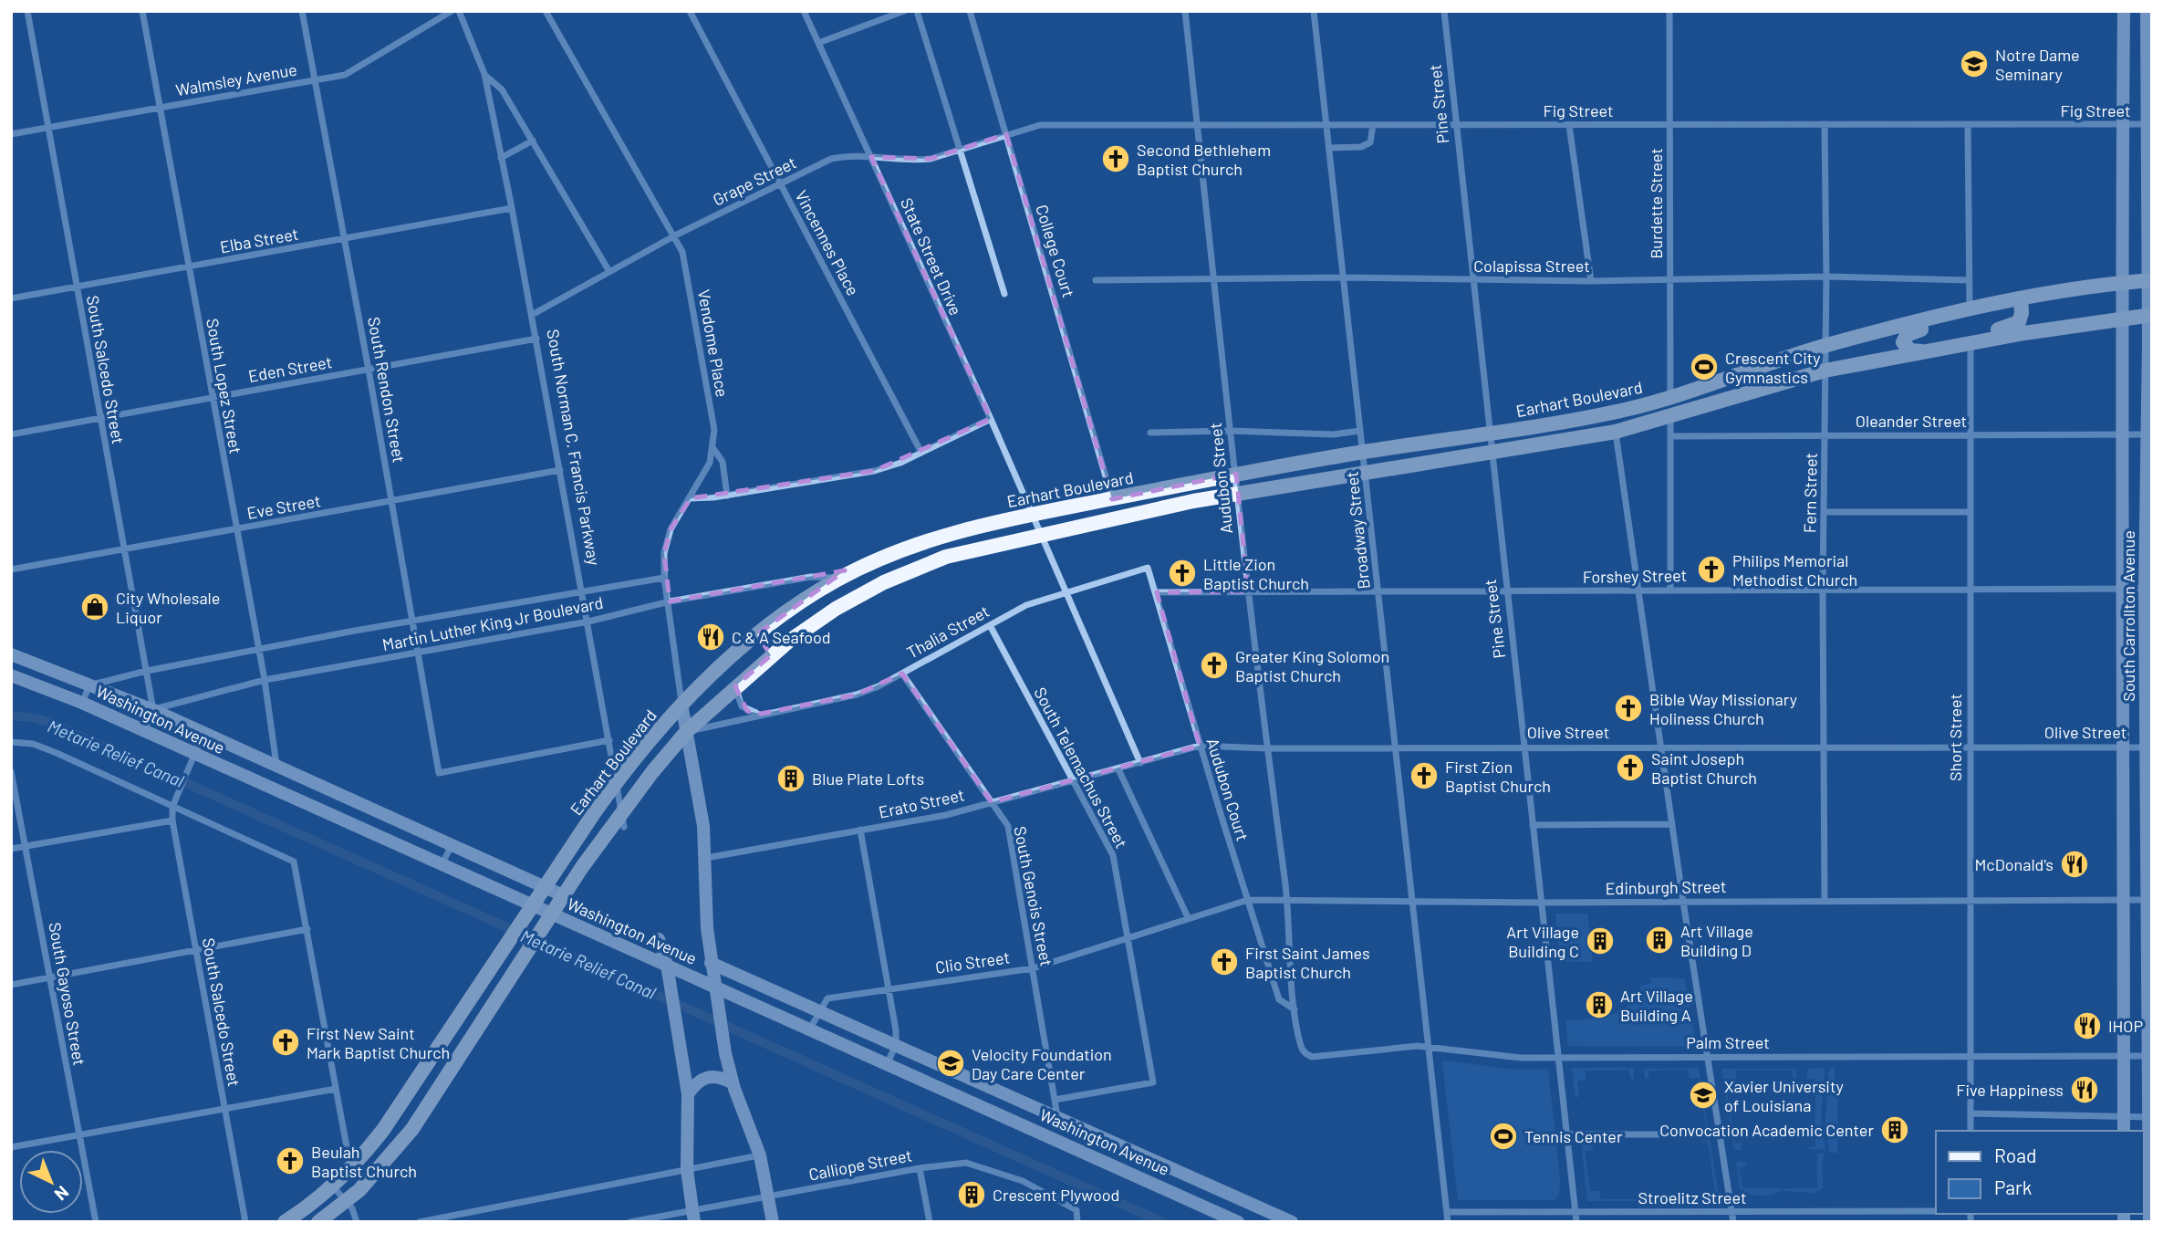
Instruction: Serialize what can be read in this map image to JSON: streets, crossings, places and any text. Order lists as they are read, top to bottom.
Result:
{
  "streets": {
    "main road": ["Earhart Boulevard"],
    "street": [
      "Walmsley Avenue",
      "Pine Street",
      "Fig Street",
      "Grape Street",
      "Burdette Street",
      "Elba Street",
      "Vincennes Place",
      "College Court",
      "State Street Drive",
      "Colapissa Street",
      "Vendome Place",
      "Eden Street",
      "South Salcedo Street",
      "South Lopez Street",
      "South Rendon Street",
      "Oleander Street",
      "South Norman C. Francis Parkway",
      "Audubon Street",
      "Fern Street",
      "Eve Street",
      "Broadway Street",
      "Forshey Street",
      "South Carrollton Avenue",
      "Martin Luther King Jr Boulevard",
      "Thalia Street",
      "Washington Avenue",
      "Olive Street",
      "Short Street",
      "South Telemachus Street",
      "Audubon Court",
      "Erato Street",
      "Edinburgh Street",
      "South Genois Street",
      "Clio Street",
      "South Gayoso Street",
      "Palm Street",
      "Calliope Street",
      "Stroelitz Street"
    ]
  },
  "crossings": [
    ["Walmsley Avenue", "South Salcedo Street"],
    ["Walmsley Avenue", "South Lopez Street"],
    ["Walmsley Avenue", "South Rendon Street"],
    ["Pine Street", "Fig Street"],
    ["Pine Street", "Colapissa Street"],
    ["Pine Street", "Earhart Boulevard"],
    ["Pine Street", "Forshey Street"],
    ["Pine Street", "Olive Street"],
    ["Pine Street", "Edinburgh Street"],
    ["Pine Street", "Palm Street"],
    ["Pine Street", "Stroelitz Street"],
    ["Fig Street", "Grape Street"],
    ["Fig Street", "Burdette Street"],
    ["Fig Street", "College Court"],
    ["Fig Street", "Audubon Street"],
    ["Fig Street", "Fern Street"],
    ["Fig Street", "Broadway Street"],
    ["Fig Street", "South Carrollton Avenue"],
    ["Grape Street", "Vincennes Place"],
    ["Grape Street", "College Court"],
    ["Grape Street", "State Street Drive"],
    ["Grape Street", "Vendome Place"],
    ["Grape Street", "South Norman C. Francis Parkway"],
    ["Burdette Street", "Colapissa Street"],
    ["Burdette Street", "Earhart Boulevard"],
    ["Elba Street", "South Salcedo Street"],
    ["Elba Street", "South Lopez Street"],
    ["Elba Street", "South Rendon Street"],
    ["Elba Street", "South Norman C. Francis Parkway"],
    ["College Court", "Earhart Boulevard"],
    ["State Street Drive", "Earhart Boulevard"],
    ["State Street Drive", "Thalia Street"],
    ["State Street Drive", "Olive Street"],
    ["State Street Drive", "Erato Street"],
    ["Colapissa Street", "Audubon Street"],
    ["Colapissa Street", "Fern Street"],
    ["Colapissa Street", "Broadway Street"],
    ["Vendome Place", "Earhart Boulevard"],
    ["Vendome Place", "Martin Luther King Jr Boulevard"],
    ["Eden Street", "South Salcedo Street"],
    ["Eden Street", "South Lopez Street"],
    ["Eden Street", "South Rendon Street"],
    ["Eden Street", "South Norman C. Francis Parkway"],
    ["South Salcedo Street", "Eve Street"],
    ["South Salcedo Street", "Martin Luther King Jr Boulevard"],
    ["South Salcedo Street", "Washington Avenue"],
    ["South Lopez Street", "Eve Street"],
    ["South Lopez Street", "Martin Luther King Jr Boulevard"],
    ["South Lopez Street", "Washington Avenue"],
    ["South Rendon Street", "South Norman C. Francis Parkway"],
    ["South Rendon Street", "Eve Street"],
    ["South Rendon Street", "Martin Luther King Jr Boulevard"],
    ["Earhart Boulevard", "South Norman C. Francis Parkway"],
    ["Earhart Boulevard", "Audubon Street"],
    ["Earhart Boulevard", "Fern Street"],
    ["Earhart Boulevard", "Broadway Street"],
    ["Earhart Boulevard", "South Carrollton Avenue"],
    ["Earhart Boulevard", "Martin Luther King Jr Boulevard"],
    ["Earhart Boulevard", "Washington Avenue"],
    ["Oleander Street", "Fern Street"],
    ["Oleander Street", "South Carrollton Avenue"],
    ["Oleander Street", "Short Street"],
    ["South Norman C. Francis Parkway", "Eve Street"],
    ["South Norman C. Francis Parkway", "Martin Luther King Jr Boulevard"],
    ["Audubon Street", "Forshey Street"],
    ["Audubon Street", "Olive Street"],
    ["Audubon Street", "Audubon Court"],
    ["Audubon Street", "Edinburgh Street"],
    ["Audubon Street", "Palm Street"],
    ["Fern Street", "Forshey Street"],
    ["Fern Street", "Olive Street"],
    ["Fern Street", "Edinburgh Street"],
    ["Broadway Street", "Forshey Street"],
    ["Broadway Street", "Olive Street"],
    ["Broadway Street", "Edinburgh Street"],
    ["Broadway Street", "Palm Street"],
    ["Broadway Street", "Stroelitz Street"],
    ["Forshey Street", "South Carrollton Avenue"],
    ["Forshey Street", "Short Street"],
    ["Forshey Street", "Audubon Court"],
    ["South Carrollton Avenue", "Olive Street"],
    ["South Carrollton Avenue", "Edinburgh Street"],
    ["South Carrollton Avenue", "Palm Street"],
    ["Martin Luther King Jr Boulevard", "Washington Avenue"],
    ["Thalia Street", "South Telemachus Street"],
    ["Thalia Street", "Audubon Court"],
    ["Thalia Street", "South Genois Street"],
    ["Washington Avenue", "South Genois Street"],
    ["Washington Avenue", "Clio Street"],
    ["Olive Street", "Short Street"],
    ["Olive Street", "Audubon Court"],
    ["Olive Street", "Erato Street"],
    ["Short Street", "Edinburgh Street"],
    ["Short Street", "Palm Street"],
    ["South Telemachus Street", "Erato Street"],
    ["South Telemachus Street", "South Genois Street"],
    ["South Telemachus Street", "Clio Street"],
    ["Audubon Court", "Edinburgh Street"],
    ["Erato Street", "South Genois Street"],
    ["Edinburgh Street", "Clio Street"],
    ["South Genois Street", "Clio Street"]
  ],
  "water": ["Metarie Relief Canal"],
  "places": {
    "school or university": ["Notre Dame Seminary", "Velocity Foundation Day Care Center", "Xavier University of Louisiana"],
    "church": [
      "Second Bethlehem Baptist Church",
      "Philips Memorial Methodist Church",
      "Little Zion Baptist Church",
      "Greater King Solomon Baptist Church",
      "Bible Way Missionary Holiness Church",
      "Saint Joseph Baptist Church",
      "First Zion Baptist Church",
      "First Saint James Baptist Church",
      "First New Saint Mark Baptist Church",
      "Beulah Baptist Church"
    ],
    "sports": ["Crescent City Gymnastics", "Tennis Center"],
    "shop": ["City Wholesale Liquor"],
    "restaurant": [
      "C & A Seafood",
      "McDonald's",
      "IHOP",
      "Five Happiness"
    ],
    "building": [
      "Blue Plate Lofts",
      "Art Village Building D",
      "Art Village Building C",
      "Art Village Building A",
      "Convocation Academic Center",
      "Crescent Plywood"
    ]
  },
  "legend": ["Road", "Park"],
  "north": "bottom right"
}
